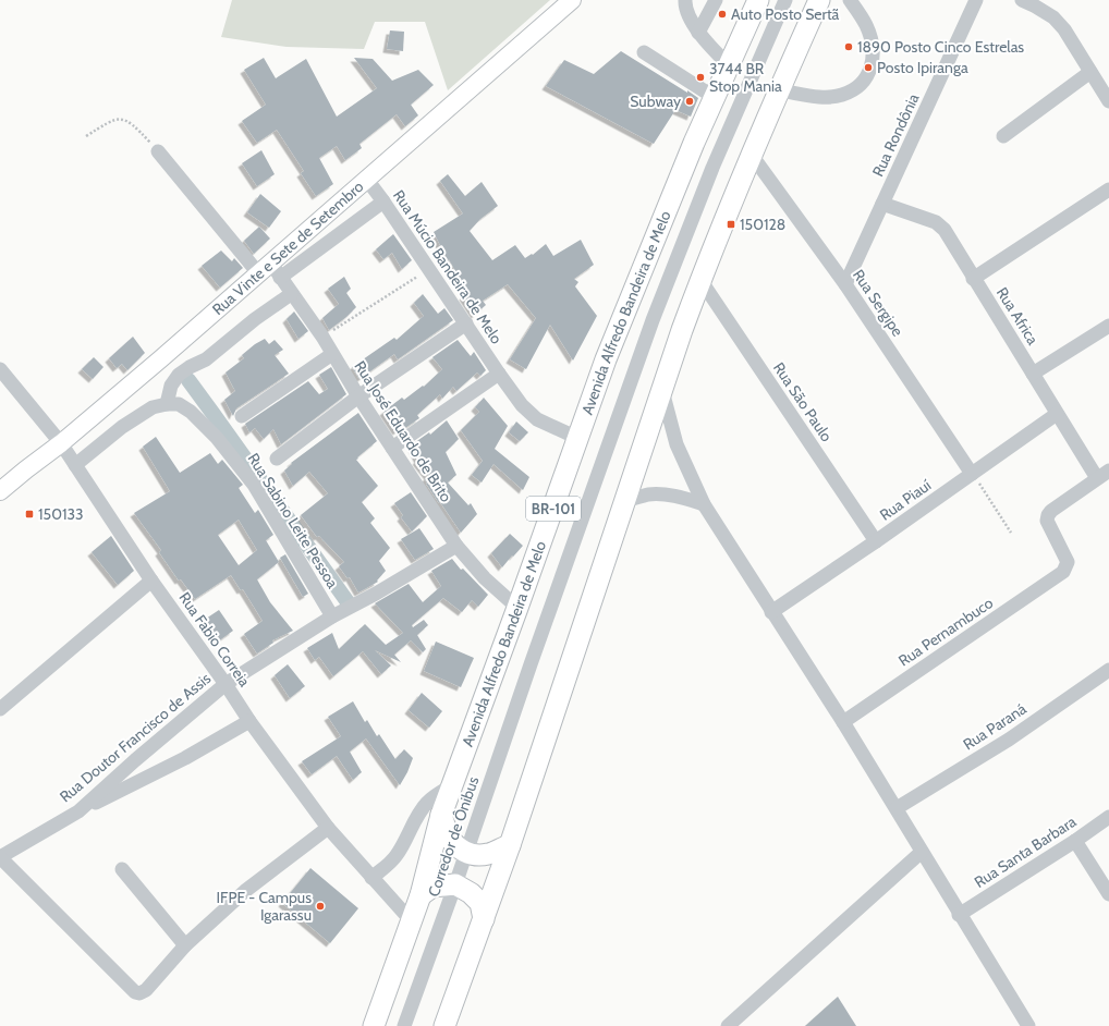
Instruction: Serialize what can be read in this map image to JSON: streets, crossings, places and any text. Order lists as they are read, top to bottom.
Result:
{
  "streets": {
    "highway": ["Avenida Alfredo Bandeira de Melo", "BR-101"],
    "main road": ["Rua Vinte e Sete de Setembro"],
    "street": [
      "Rua Rondônia",
      "Rua Múcio Bandeira de Melo",
      "Rua Sergipe",
      "Rua Africa",
      "Rua São Paulo",
      "Rua José Eduardo de Brito",
      "Rua Piauí",
      "Rua Sabino Leite Pessoa",
      "Rua Pernambuco",
      "Rua Fabio Correia",
      "Rua Paraná",
      "Rua Doutor Francisco de Assis",
      "Corredor de Ônibus",
      "Rua Santa Barbara"
    ]
  },
  "crossings": [
    ["Rua Rondônia", "Rua Sergipe"],
    ["Rua Rondônia", "Rua Africa"],
    ["Rua Vinte e Sete de Setembro", "Rua Múcio Bandeira de Melo"],
    ["Rua Vinte e Sete de Setembro", "Rua José Eduardo de Brito"],
    ["Rua Vinte e Sete de Setembro", "Rua Fabio Correia"],
    ["Rua Múcio Bandeira de Melo", "Avenida Alfredo Bandeira de Melo"],
    ["Rua Sergipe", "Rua Piauí"],
    ["Avenida Alfredo Bandeira de Melo", "Rua José Eduardo de Brito"],
    ["Avenida Alfredo Bandeira de Melo", "Rua Fabio Correia"],
    ["Rua Africa", "Rua Piauí"],
    ["Rua Africa", "Rua Pernambuco"],
    ["Rua São Paulo", "Rua Piauí"],
    ["Rua José Eduardo de Brito", "Rua Doutor Francisco de Assis"],
    ["Rua Sabino Leite Pessoa", "Rua Doutor Francisco de Assis"],
    ["Rua Fabio Correia", "Rua Doutor Francisco de Assis"]
  ],
  "places": {
    "other": [
      "Auto Posto Sertã",
      "1890 Posto Cinco Estrelas",
      "Posto Ipiranga",
      "3744 BR Stop Mania",
      "Subway",
      "IFPE - Campus Igarassu"
    ],
    "transit": ["150128", "150133"]
  }
}
